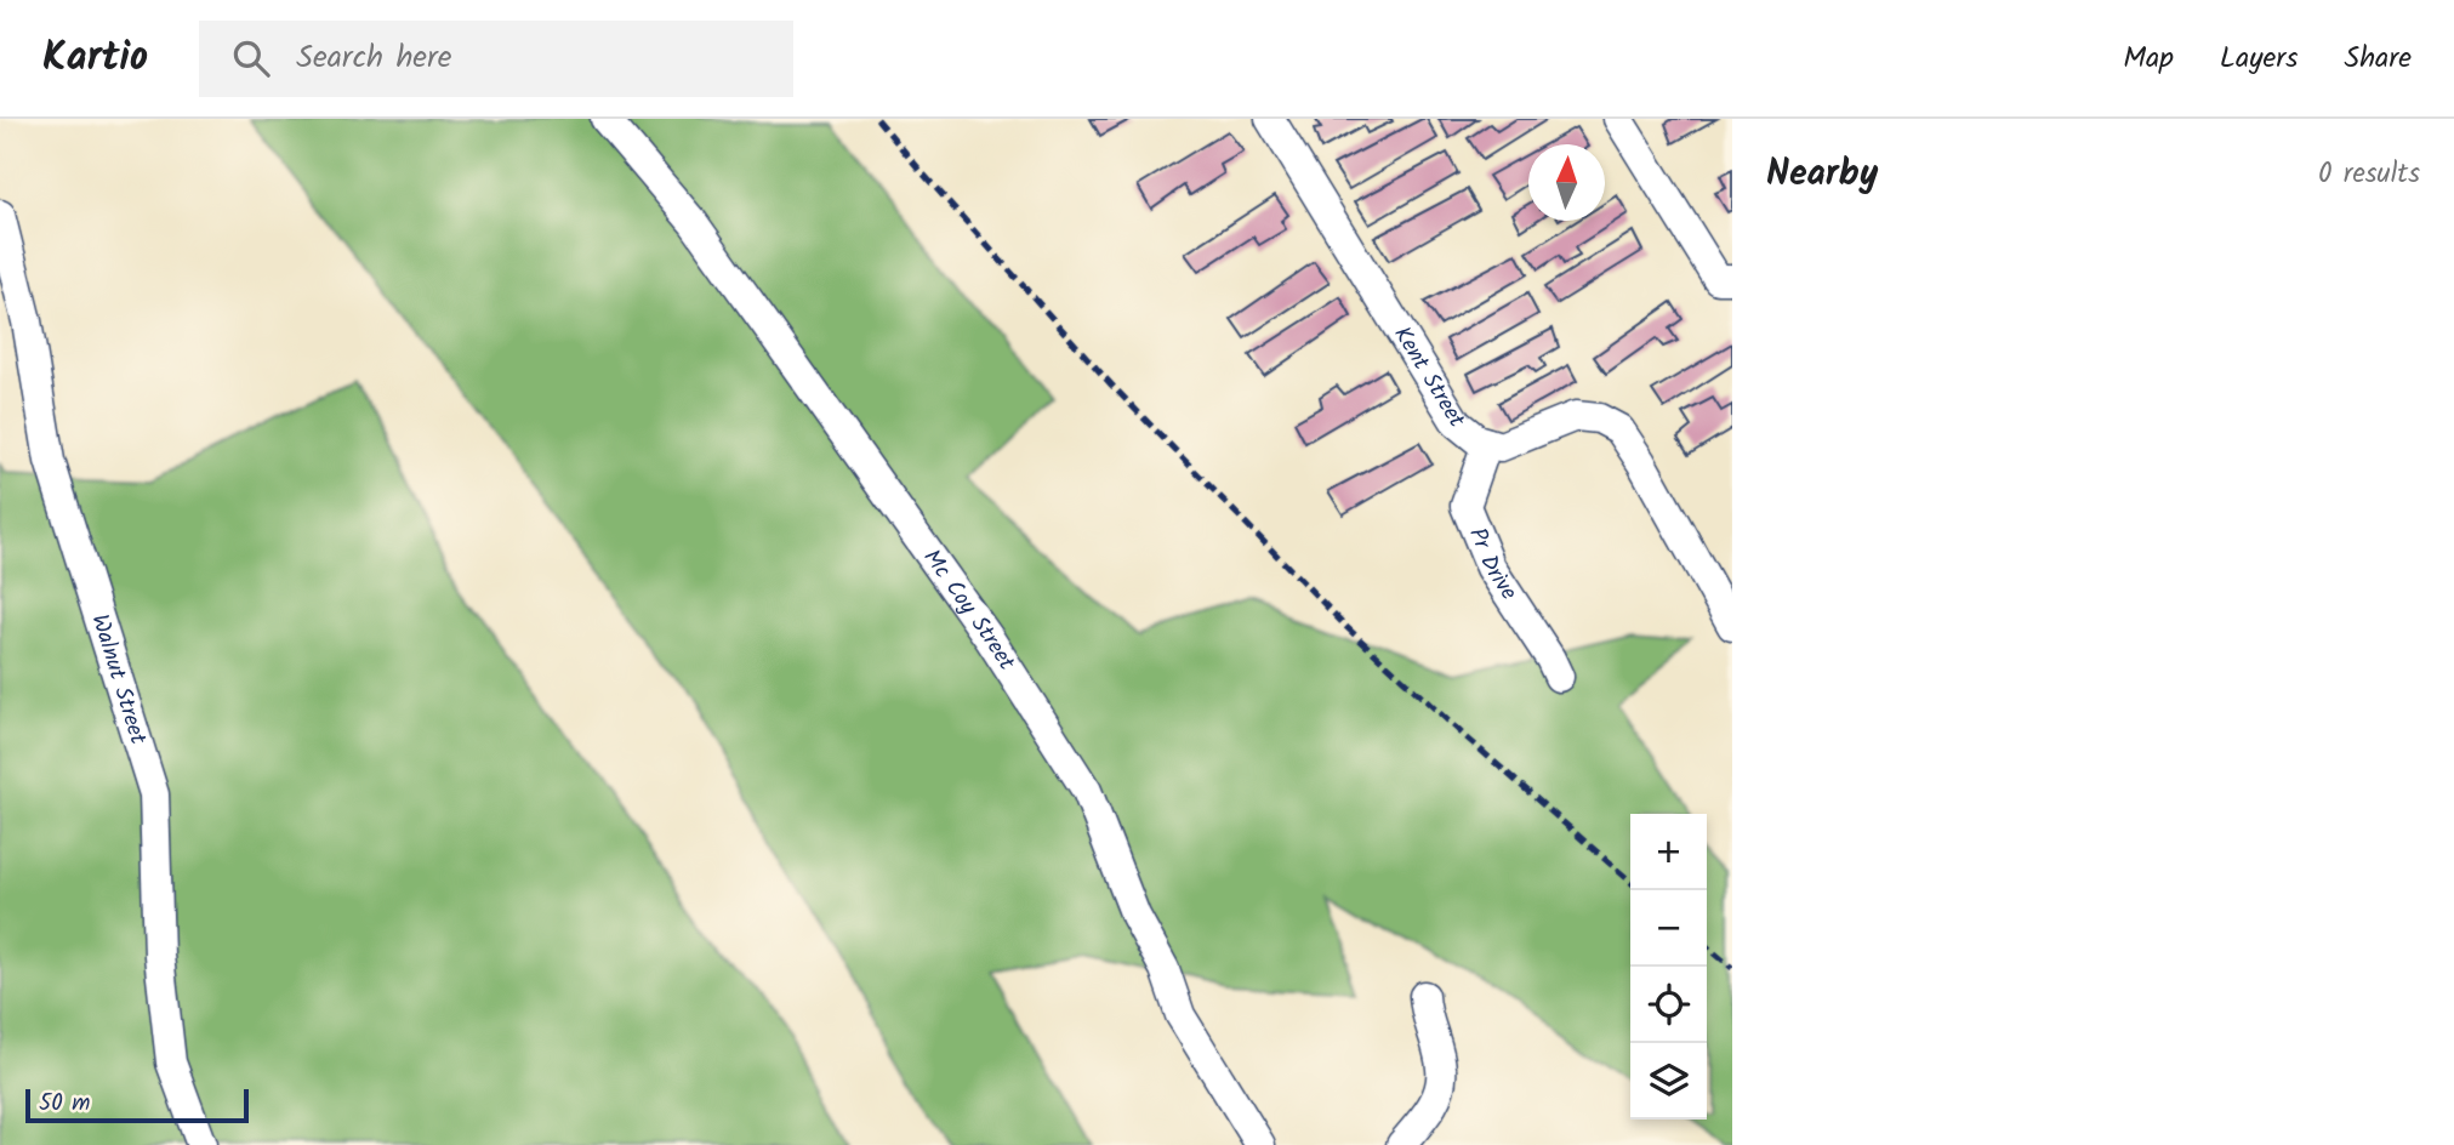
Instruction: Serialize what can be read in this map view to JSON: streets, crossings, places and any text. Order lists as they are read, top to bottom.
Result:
{
  "streets": {
    "street": [
      "Kent Street",
      "Pr Drive",
      "Mc Coy Street",
      "Walnut Street"
    ]
  },
  "crossings": [
    ["Kent Street", "Pr Drive"]
  ],
  "scale_bar": "50 m",
  "north": "top",
  "page": {
    "header": "Kartio",
    "search": "Search here",
    "nav": ["Map", "Layers", "Share"],
    "heading": ["Nearby", "0 results"],
    "map_buttons": ["+", "−"],
    "scale": "50 m"
  }
}
